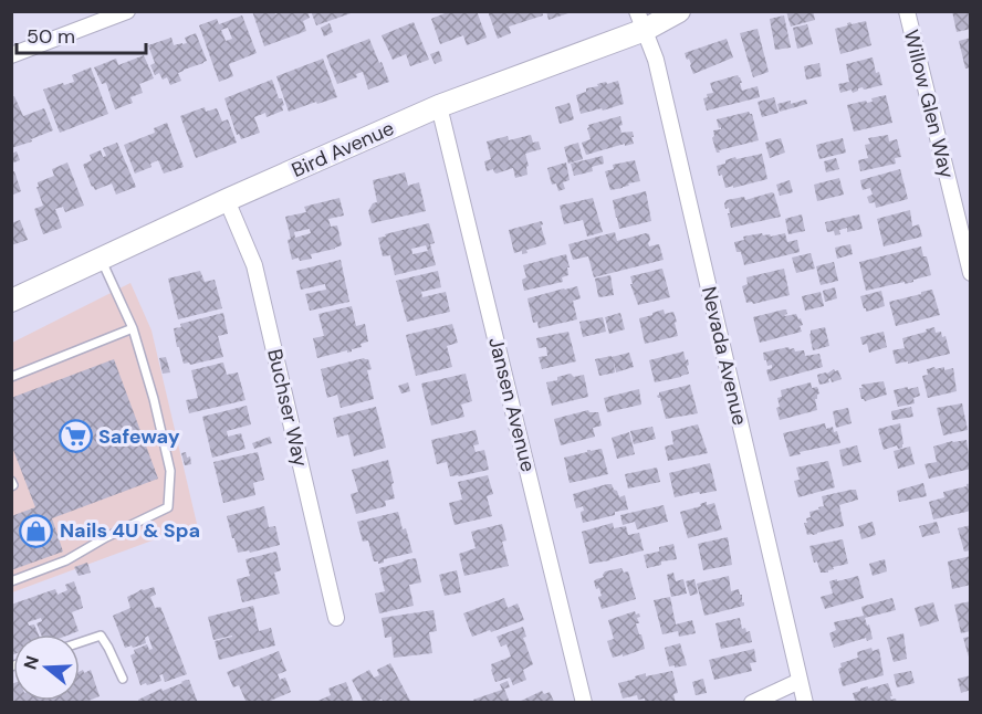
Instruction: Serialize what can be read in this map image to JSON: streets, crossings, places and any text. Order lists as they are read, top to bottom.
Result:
{
  "streets": {
    "main road": ["Bird Avenue"],
    "street": [
      "Willow Glen Way",
      "Nevada Avenue",
      "Jansen Avenue",
      "Buchser Way"
    ]
  },
  "crossings": [
    ["Bird Avenue", "Nevada Avenue"],
    ["Bird Avenue", "Jansen Avenue"],
    ["Bird Avenue", "Buchser Way"]
  ],
  "places": {
    "supermarket": ["Safeway"],
    "shop": ["Nails 4U & Spa"]
  },
  "scale_bar": "50 m",
  "north": "left"
}
